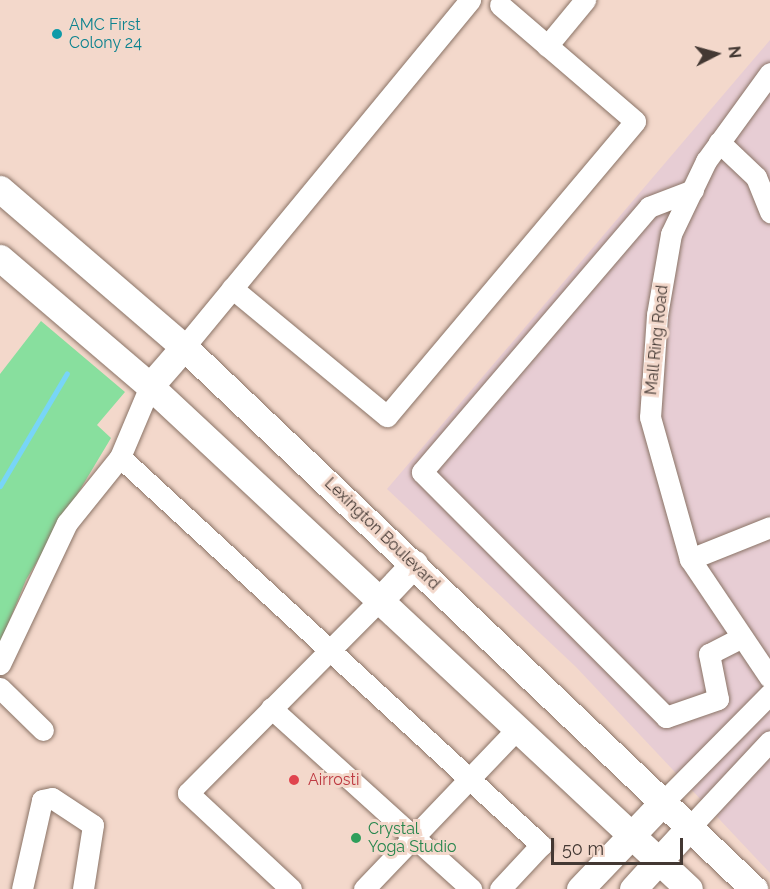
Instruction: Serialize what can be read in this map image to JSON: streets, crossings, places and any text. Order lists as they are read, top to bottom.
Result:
{
  "streets": {
    "main road": ["Lexington Boulevard"],
    "street": ["Mall Ring Road"]
  },
  "places": ["AMC First Colony 24", "Airrosti", "Crystal Yoga Studio"],
  "scale_bar": "50 m",
  "north": "right"
}
